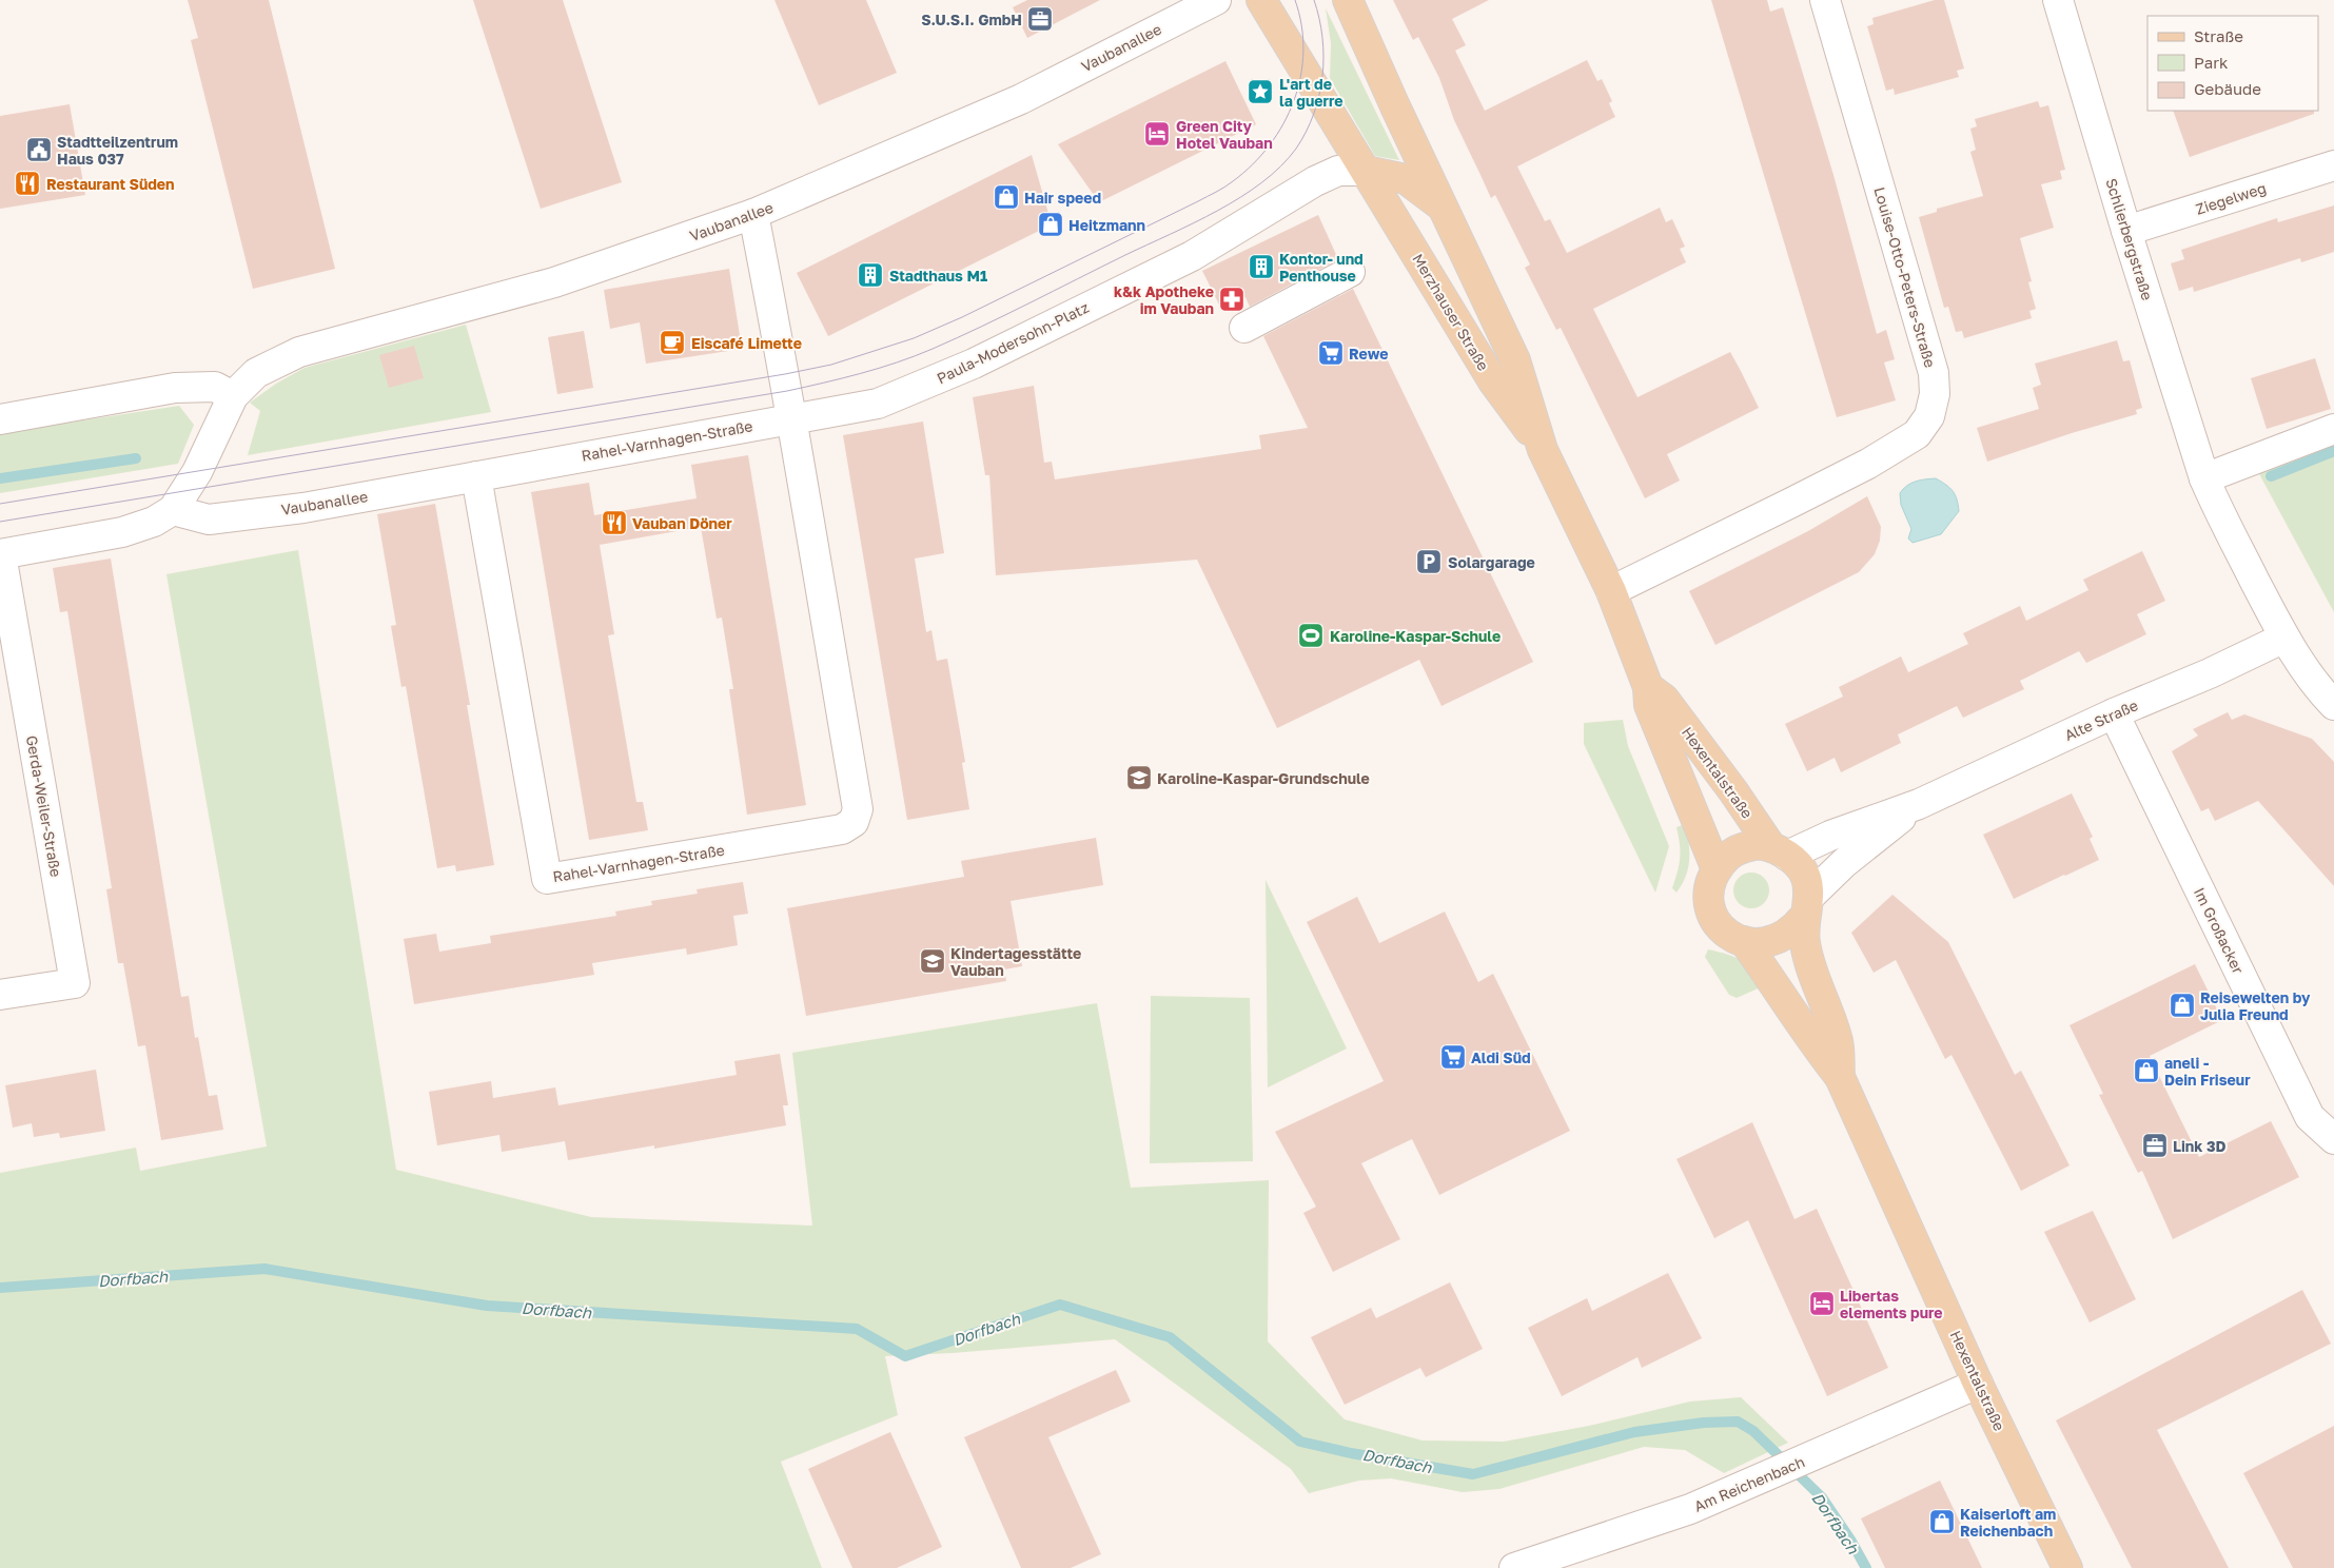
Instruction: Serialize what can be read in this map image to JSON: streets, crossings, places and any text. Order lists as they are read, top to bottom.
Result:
{
  "streets": {
    "main road": ["Merzhauser Straße", "Hexentalstraße"],
    "street": [
      "Vaubanallee",
      "Ziegelweg",
      "Schlierbergstraße",
      "Louise-Otto-Peters-Straße",
      "Paula-Modersohn-Platz",
      "Rahel-Varnhagen-Straße",
      "Alte Straße",
      "Gerda-Weiler-Straße",
      "Im Großacker",
      "Am Reichenbach"
    ]
  },
  "crossings": [
    ["Vaubanallee", "Rahel-Varnhagen-Straße"],
    ["Vaubanallee", "Gerda-Weiler-Straße"],
    ["Ziegelweg", "Schlierbergstraße"],
    ["Louise-Otto-Peters-Straße", "Merzhauser Straße"],
    ["Merzhauser Straße", "Paula-Modersohn-Platz"],
    ["Merzhauser Straße", "Hexentalstraße"],
    ["Paula-Modersohn-Platz", "Rahel-Varnhagen-Straße"],
    ["Alte Straße", "Hexentalstraße"],
    ["Alte Straße", "Im Großacker"],
    ["Hexentalstraße", "Am Reichenbach"]
  ],
  "water": ["Dorfbach"],
  "places": {
    "office": ["S.U.S.I. GmbH", "Link 3D"],
    "place": ["L'art de la guerre"],
    "hotel": ["Green City Hotel Vauban", "Libertas elements pure"],
    "public building": ["Stadtteilzentrum Haus 037"],
    "restaurant": ["Restaurant Süden", "Vauban Döner"],
    "shop": [
      "Hair speed",
      "Heitzmann",
      "Reisewelten by Julia Freund",
      "aneli - Dein Friseur",
      "Kaiserloft am Reichenbach"
    ],
    "building": ["Kontor- und Penthouse", "Stadthaus M1"],
    "pharmacy": ["k&k Apotheke im Vauban"],
    "cafe": ["Eiscafé Limette"],
    "supermarket": ["Rewe", "Aldi Süd"],
    "parking": ["Solargarage"],
    "sports": ["Karoline-Kaspar-Schule"],
    "school or university": ["Karoline-Kaspar-Grundschule", "Kindertagesstätte Vauban"]
  },
  "legend": ["Straße", "Park", "Gebäude"]
}
